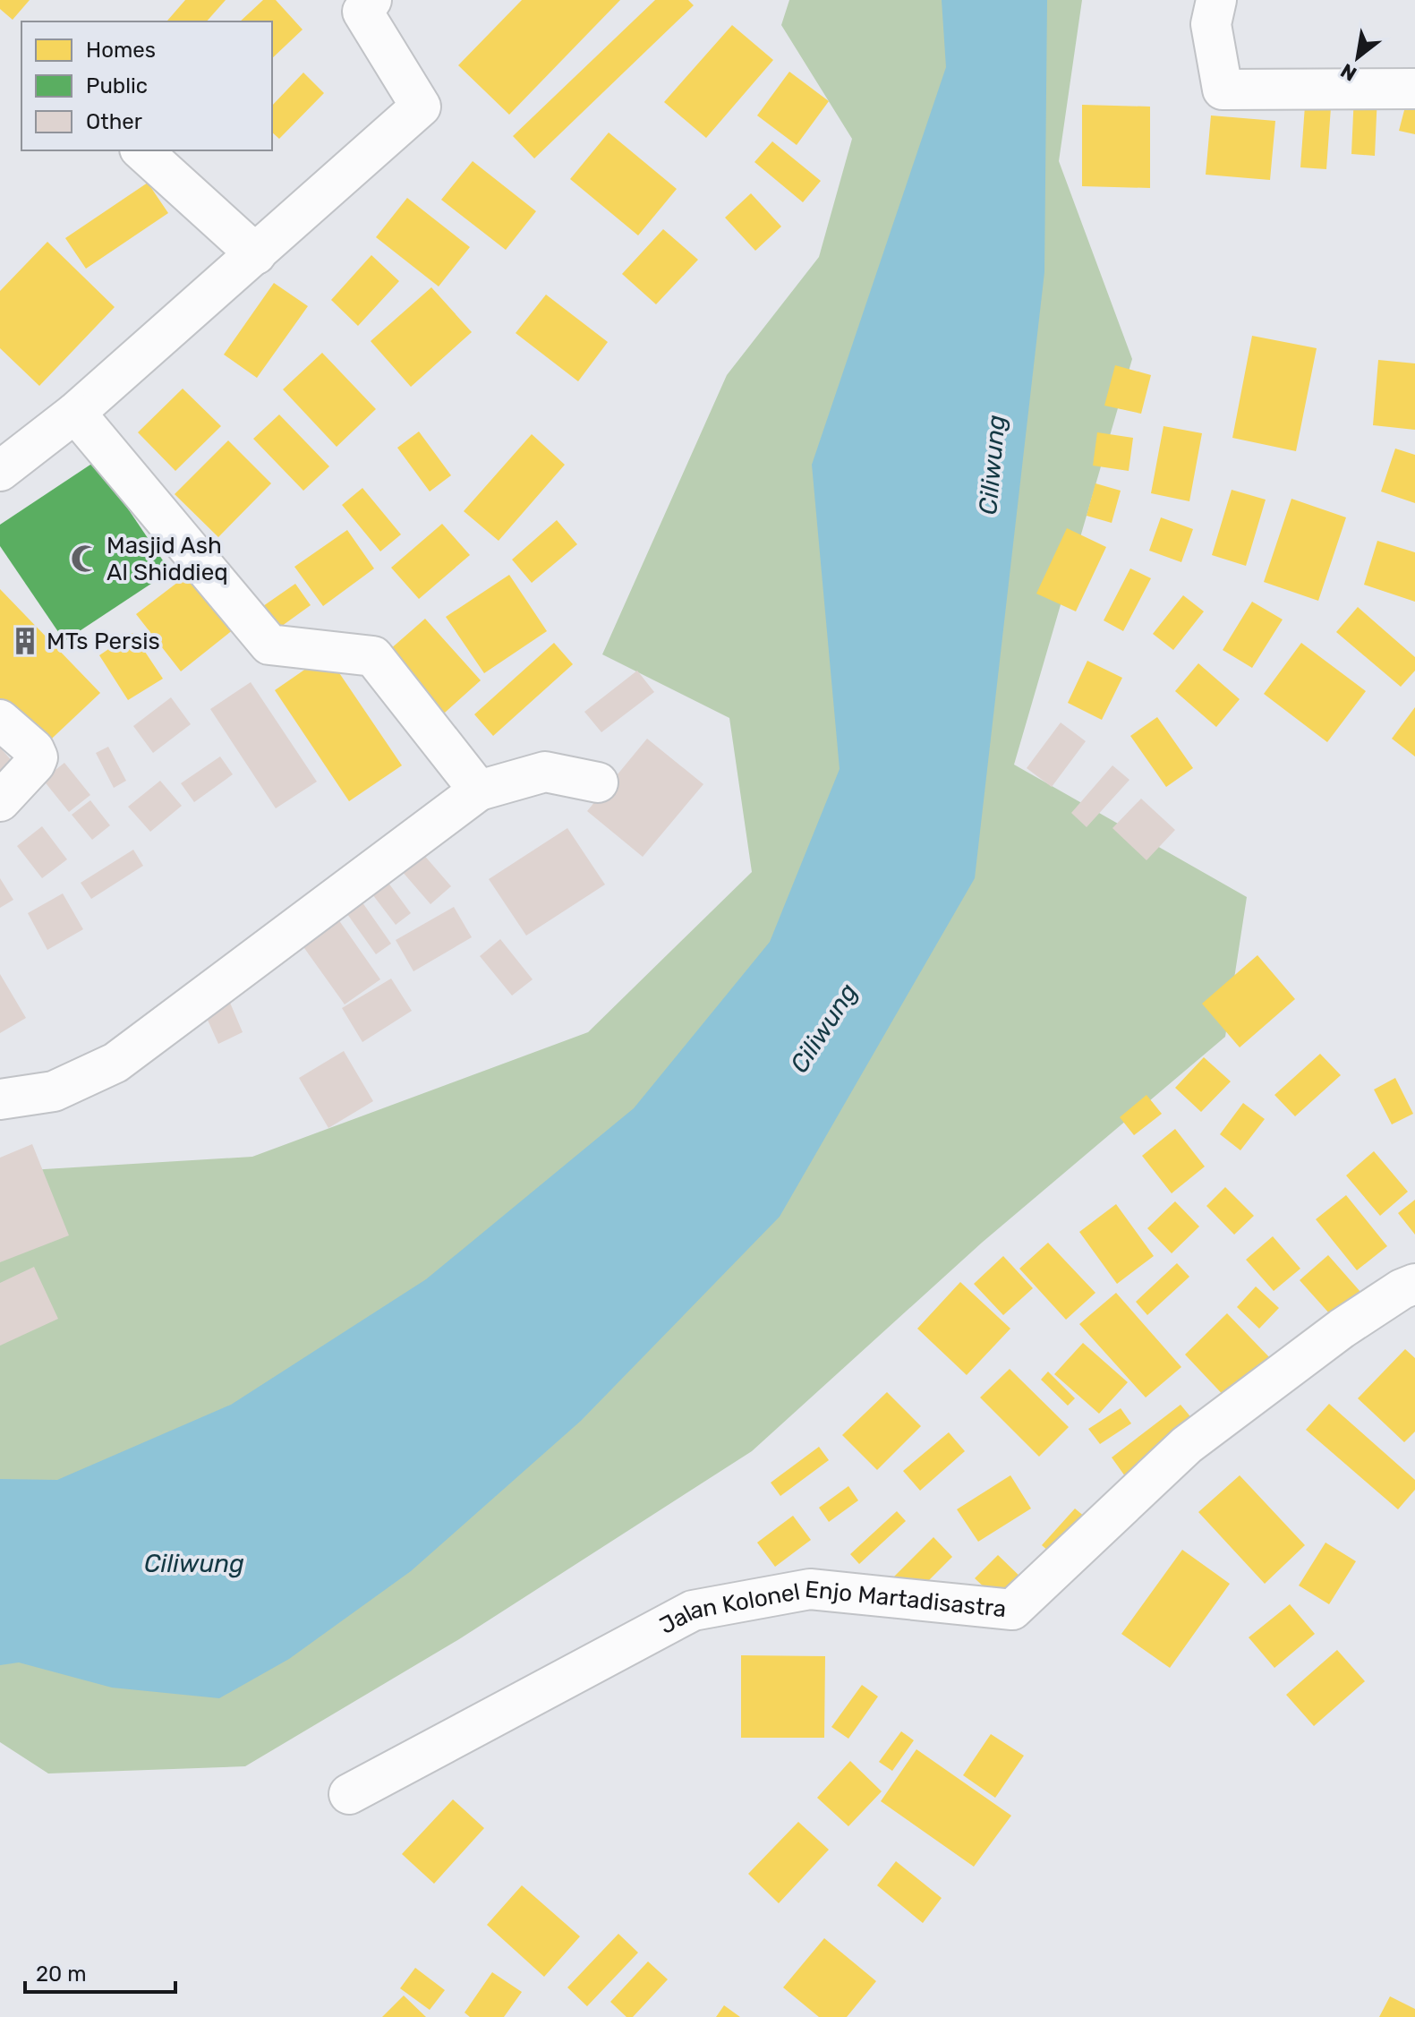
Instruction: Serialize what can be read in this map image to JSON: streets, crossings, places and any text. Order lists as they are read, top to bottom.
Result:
{
  "streets": {
    "street": ["Jalan Kolonel Enjo Martadisastra"]
  },
  "water": ["Ciliwung"],
  "places": {
    "mosque": ["Masjid Ash Al Shiddieq"],
    "building": ["MTs Persis"]
  },
  "legend": ["Homes", "Public", "Other"],
  "scale_bar": "20 m",
  "north": "bottom left"
}
